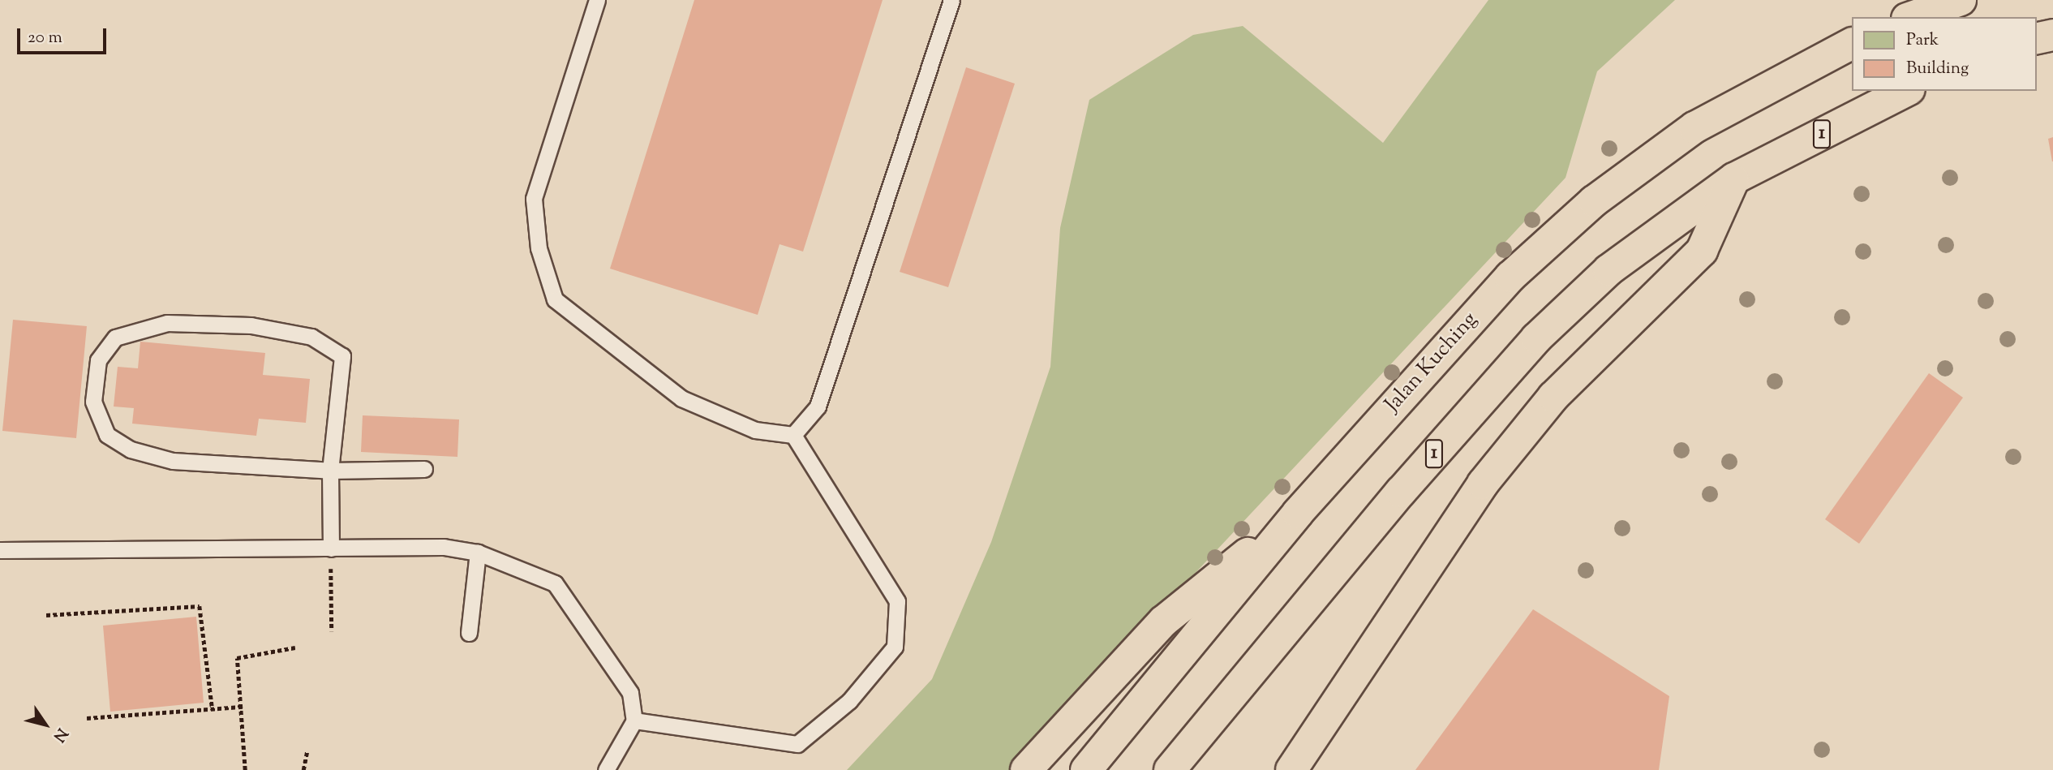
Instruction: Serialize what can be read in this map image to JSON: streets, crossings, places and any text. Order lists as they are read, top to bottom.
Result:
{
  "streets": {
    "highway": ["1", "Jalan Kuching"]
  },
  "legend": ["Park", "Building"],
  "scale_bar": "20 m",
  "north": "bottom right"
}
